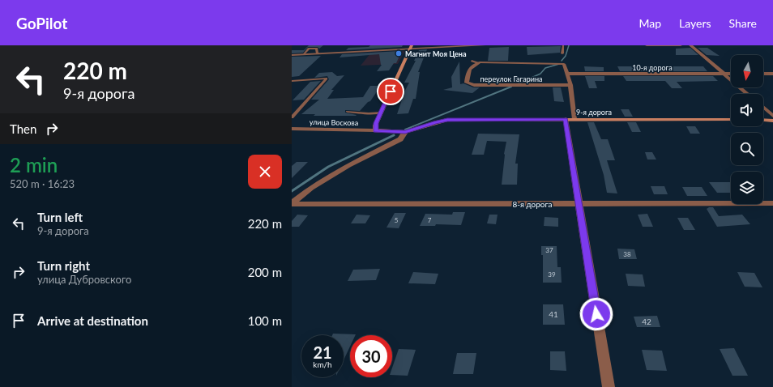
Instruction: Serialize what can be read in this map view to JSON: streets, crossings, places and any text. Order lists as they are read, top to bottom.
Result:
{
  "streets": {
    "street": [
      "10-я дорога",
      "переулок Гагарина",
      "9-я дорога",
      "улица Воскова",
      "8-я дорога"
    ]
  },
  "crossings": [
    ["10-я дорога", "переулок Гагарина"],
    ["9-я дорога", "улица Воскова"]
  ],
  "places": ["Магнит Моя Цена"],
  "house_numbers": [
    "5",
    "7",
    "37",
    "38",
    "39",
    "41",
    "42"
  ],
  "north": "bottom",
  "page": {
    "header": "GoPilot",
    "nav": ["Map", "Layers", "Share"],
    "turn": ["220 m", "9-я дорога"],
    "then": "Then",
    "heading": ["2 min", "520 m · 16:23"],
    "list": [
      {
        "name": "Turn left",
        "note": "9-я дорога",
        "value": "220 m"
      },
      {
        "name": "Turn right",
        "note": "улица Дубровского",
        "value": "200 m"
      },
      {
        "name": "Arrive at destination",
        "value": "100 m"
      }
    ],
    "speed": "21 km/h",
    "limit": "30"
  }
}
